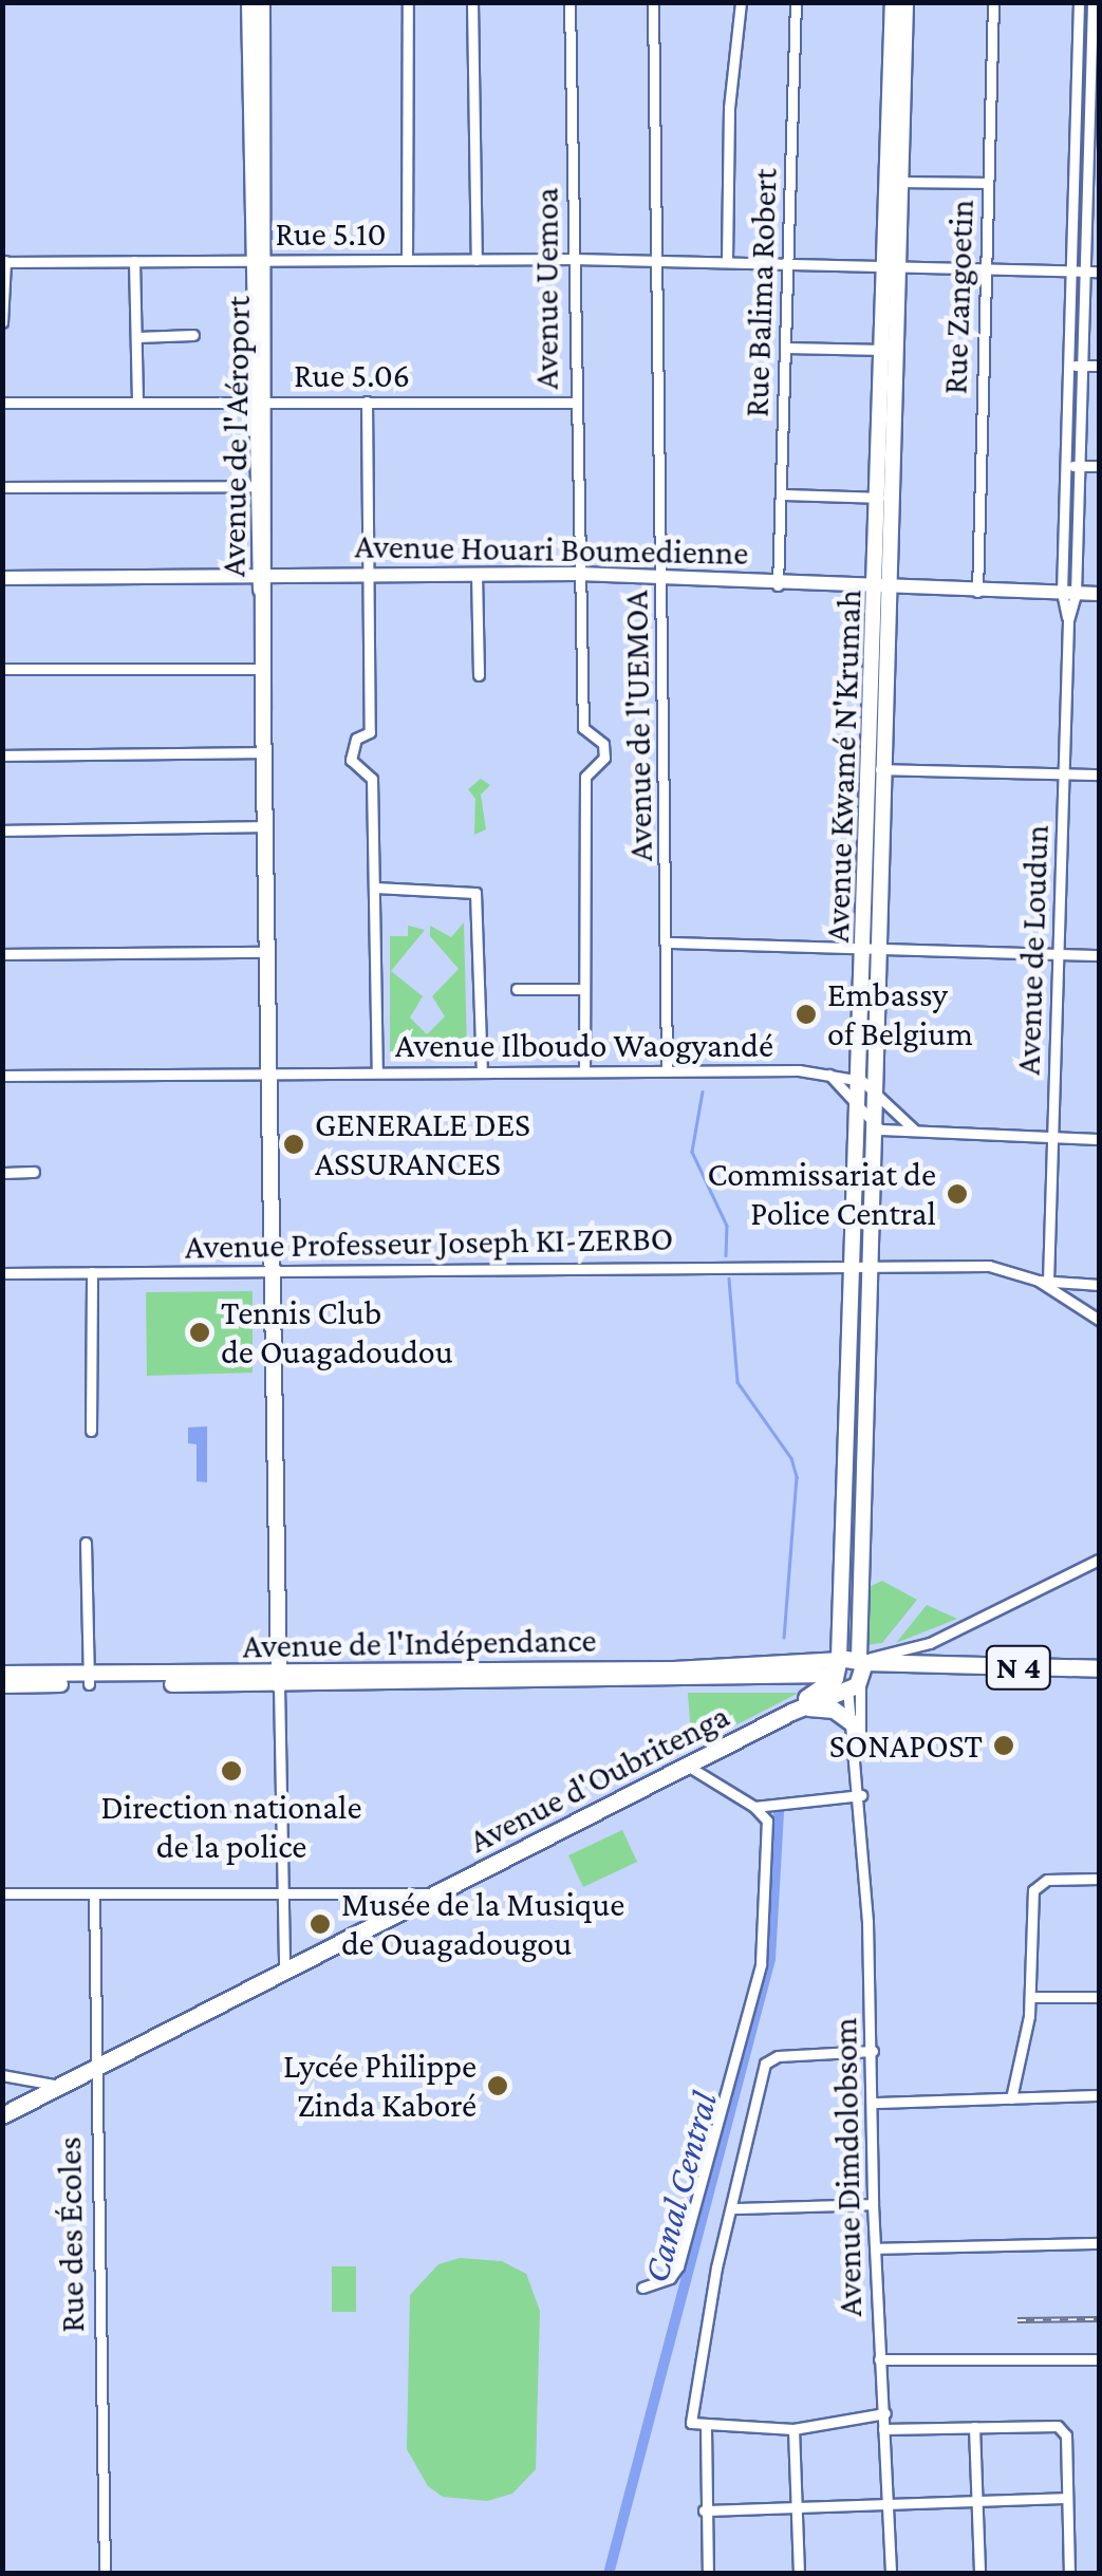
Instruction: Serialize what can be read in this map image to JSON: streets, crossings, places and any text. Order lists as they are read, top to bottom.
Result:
{
  "streets": {
    "highway": ["N 4", "Avenue d'Oubritenga"],
    "main road": [
      "Avenue de l'Aéroport",
      "Avenue Houari Boumedienne",
      "Avenue Kwamé N'Krumah",
      "Avenue de l'Indépendance"
    ],
    "street": [
      "Rue 5.10",
      "Avenue Uemoa",
      "Rue Balima Robert",
      "Rue Zangoetin",
      "Rue 5.06",
      "Avenue de l'UEMOA",
      "Avenue de Loudun",
      "Avenue Ilboudo Waogyandé",
      "Avenue Professeur Joseph KI-ZERBO",
      "Avenue Dimdolobsom",
      "Rue des Écoles"
    ]
  },
  "crossings": [
    ["Rue 5.10", "Avenue Uemoa"],
    ["Rue 5.10", "Rue Balima Robert"],
    ["Rue 5.10", "Rue Zangoetin"],
    ["Rue 5.10", "Avenue de l'Aéroport"],
    ["Rue 5.10", "Avenue de l'UEMOA"],
    ["Rue 5.10", "Avenue Kwamé N'Krumah"],
    ["Rue 5.10", "Avenue de Loudun"],
    ["Avenue Uemoa", "Rue 5.06"],
    ["Avenue Uemoa", "Avenue Houari Boumedienne"],
    ["Rue Balima Robert", "Avenue Houari Boumedienne"],
    ["Rue Zangoetin", "Avenue Houari Boumedienne"],
    ["Rue 5.06", "Avenue de l'Aéroport"],
    ["Avenue de l'Aéroport", "Avenue Houari Boumedienne"],
    ["Avenue de l'Aéroport", "Avenue Ilboudo Waogyandé"],
    ["Avenue de l'Aéroport", "Avenue Professeur Joseph KI-ZERBO"],
    ["Avenue de l'Aéroport", "Avenue de l'Indépendance"],
    ["Avenue Houari Boumedienne", "Avenue de l'UEMOA"],
    ["Avenue Houari Boumedienne", "Avenue Kwamé N'Krumah"],
    ["Avenue Houari Boumedienne", "Avenue de Loudun"],
    ["Avenue de l'UEMOA", "Avenue Ilboudo Waogyandé"],
    ["Avenue Kwamé N'Krumah", "Avenue Ilboudo Waogyandé"],
    ["Avenue Kwamé N'Krumah", "Avenue Professeur Joseph KI-ZERBO"],
    ["Avenue Kwamé N'Krumah", "Avenue de l'Indépendance"],
    ["Avenue Kwamé N'Krumah", "N 4"],
    ["Avenue Kwamé N'Krumah", "Avenue d'Oubritenga"],
    ["Avenue Kwamé N'Krumah", "Avenue Dimdolobsom"],
    ["Avenue de Loudun", "Avenue Professeur Joseph KI-ZERBO"],
    ["Avenue de l'Indépendance", "N 4"],
    ["Avenue de l'Indépendance", "Avenue d'Oubritenga"],
    ["Avenue de l'Indépendance", "Avenue Dimdolobsom"],
    ["N 4", "Avenue d'Oubritenga"],
    ["N 4", "Avenue Dimdolobsom"],
    ["Avenue d'Oubritenga", "Avenue Dimdolobsom"],
    ["Avenue d'Oubritenga", "Rue des Écoles"]
  ],
  "water": ["Canal Central"],
  "places": [
    "Embassy of Belgium",
    "GENERALE DES ASSURANCES",
    "Commissariat de Police Central",
    "Tennis Club de Ouagadoudou",
    "SONAPOST",
    "Direction nationale de la police",
    "Musée de la Musique de Ouagadougou",
    "Lycée Philippe Zinda Kaboré"
  ]
}
